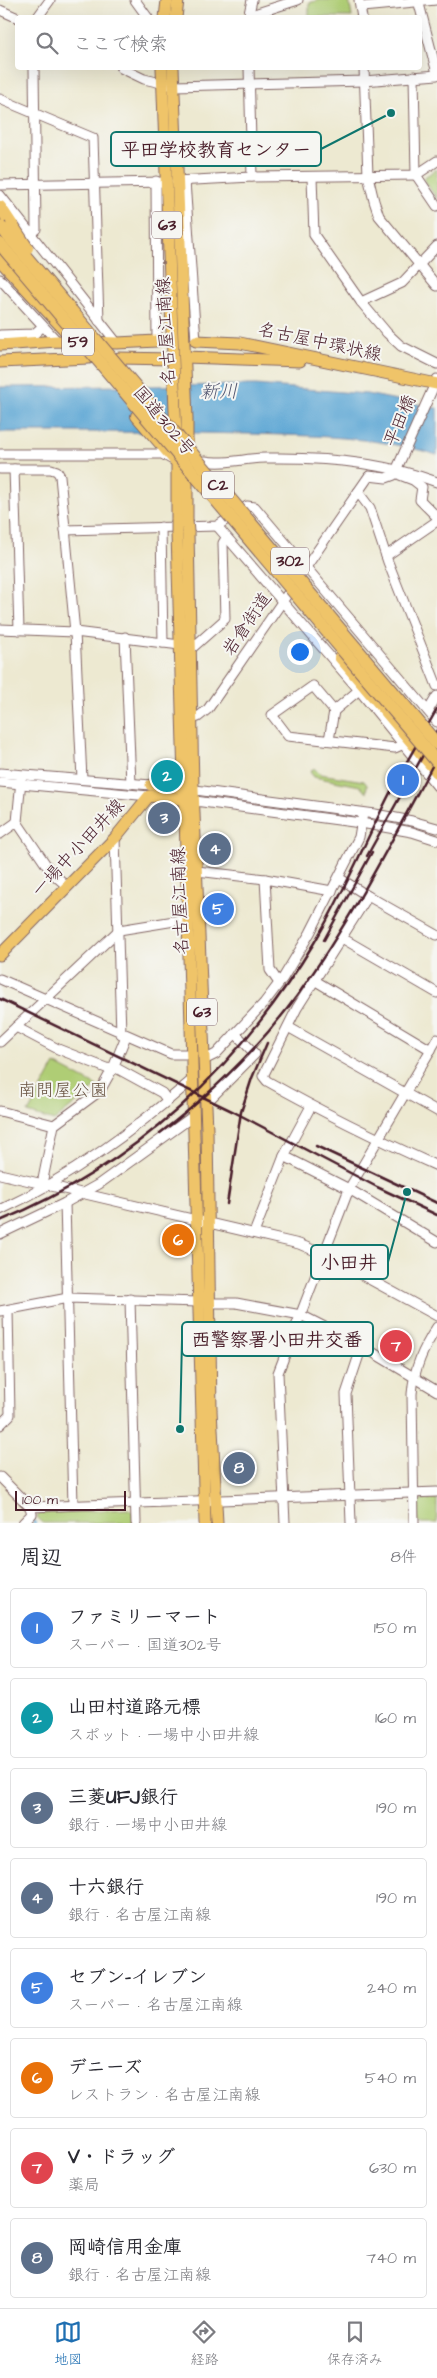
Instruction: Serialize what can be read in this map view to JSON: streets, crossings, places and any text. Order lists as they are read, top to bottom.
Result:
{
  "streets": {
    "highway": ["国道302号", "C2", "302"],
    "main road": [
      "63",
      "名古屋江南線",
      "59",
      "名古屋中環状線",
      "一場中小田井線"
    ],
    "street": ["平田橋", "岩倉街道"]
  },
  "crossings": [
    ["名古屋江南線", "国道302号"],
    ["名古屋江南線", "岩倉街道"],
    ["名古屋江南線", "一場中小田井線"],
    ["59", "国道302号"],
    ["名古屋中環状線", "平田橋"],
    ["国道302号", "C2"],
    ["平田橋", "岩倉街道"]
  ],
  "water": ["新川"],
  "parks": ["南問屋公園"],
  "places": ["平田学校教育センター", "小田井", "西警察署小田井交番"],
  "scale_bar": "100 m",
  "page": {
    "search": "ここで検索",
    "pins": [
      "2",
      "1",
      "3",
      "4",
      "5",
      "6",
      "7",
      "8"
    ],
    "scale": "100 m",
    "heading": ["周辺", "8件"],
    "list": [
      {
        "mark": "1",
        "name": "ファミリーマート",
        "note": "スーパー · 国道302号",
        "value": "150 m"
      },
      {
        "mark": "2",
        "name": "山田村道路元標",
        "note": "スポット · 一場中小田井線",
        "value": "160 m"
      },
      {
        "mark": "3",
        "name": "三菱UFJ銀行",
        "note": "銀行 · 一場中小田井線",
        "value": "190 m"
      },
      {
        "mark": "4",
        "name": "十六銀行",
        "note": "銀行 · 名古屋江南線",
        "value": "190 m"
      },
      {
        "mark": "5",
        "name": "セブン-イレブン",
        "note": "スーパー · 名古屋江南線",
        "value": "240 m"
      },
      {
        "mark": "6",
        "name": "デニーズ",
        "note": "レストラン · 名古屋江南線",
        "value": "540 m"
      },
      {
        "mark": "7",
        "name": "V・ドラッグ",
        "note": "薬局",
        "value": "630 m"
      },
      {
        "mark": "8",
        "name": "岡崎信用金庫",
        "note": "銀行 · 名古屋江南線",
        "value": "740 m"
      }
    ],
    "nav": ["地図", "経路", "保存済み"]
  }
}
